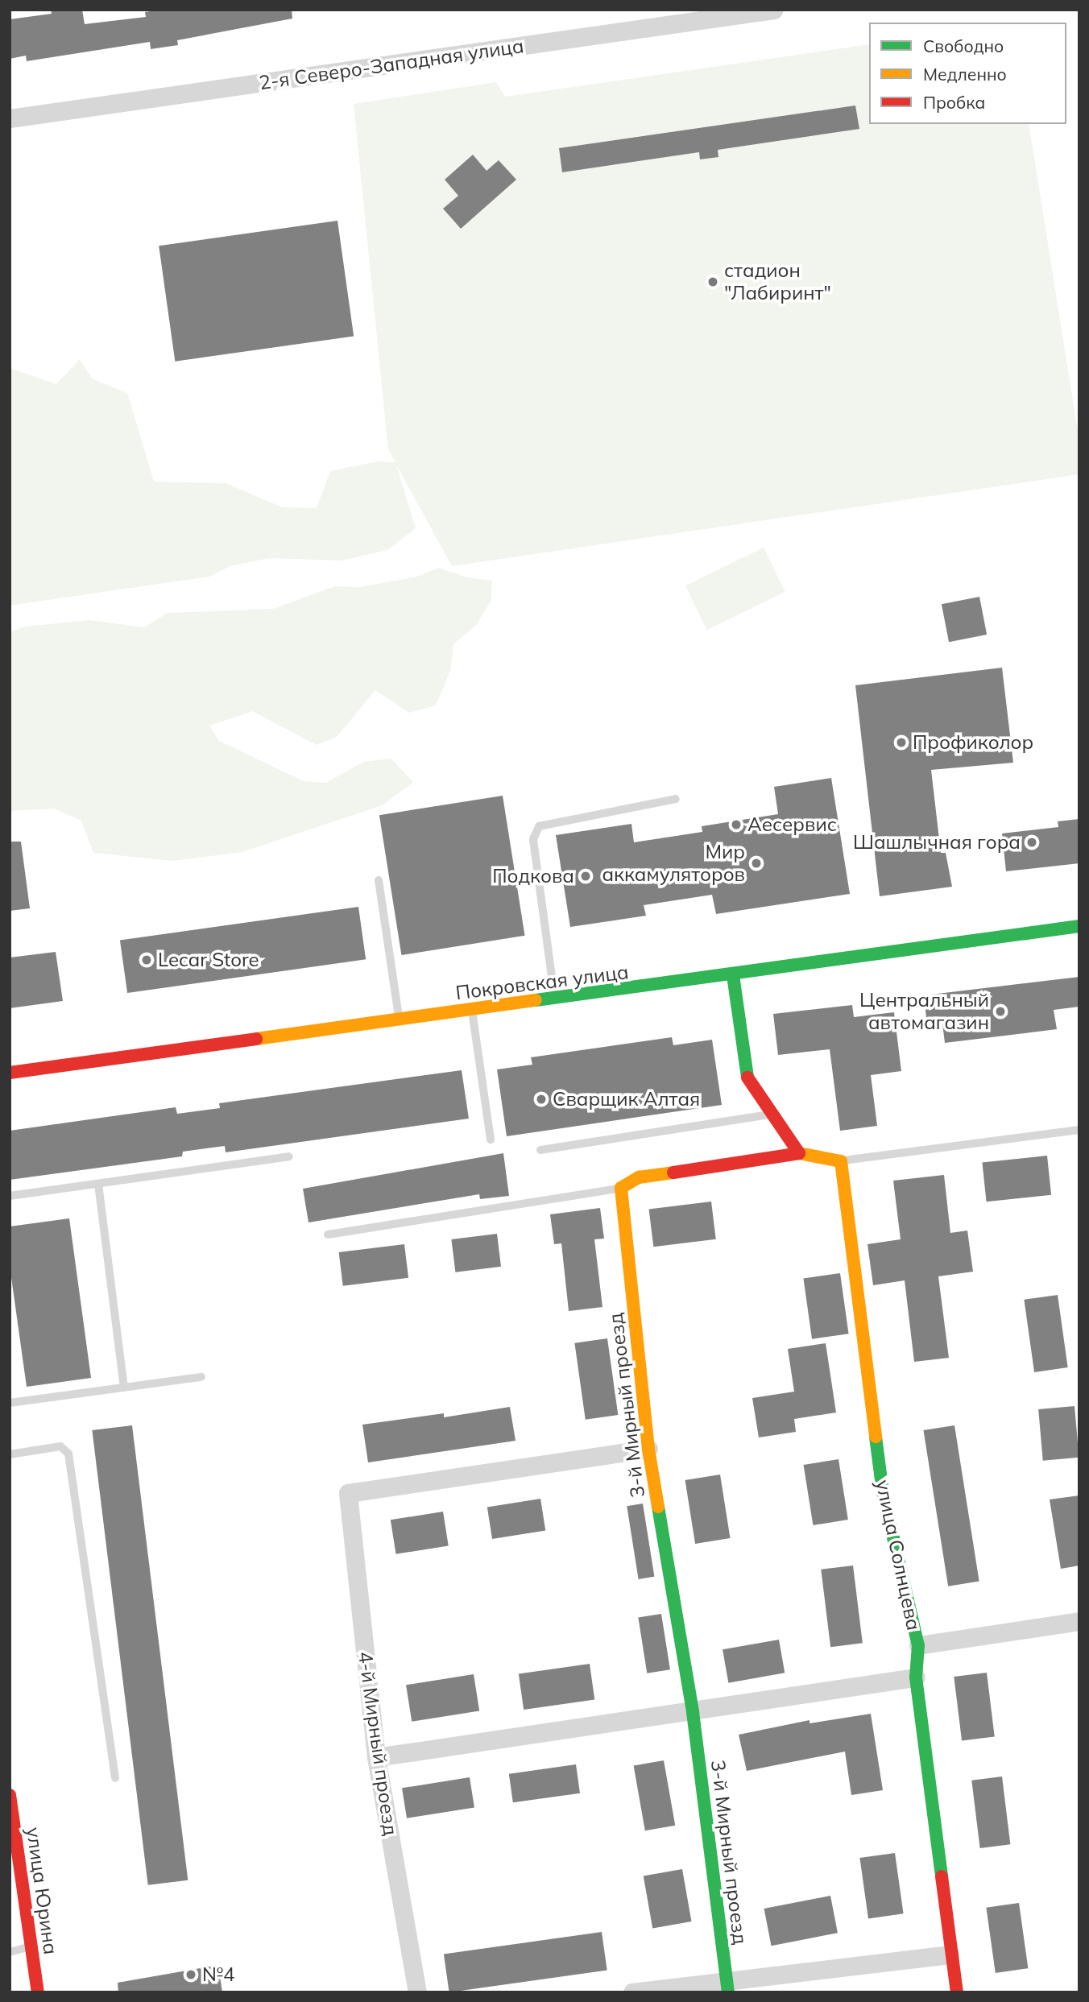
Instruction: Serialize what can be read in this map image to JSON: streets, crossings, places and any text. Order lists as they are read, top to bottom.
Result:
{
  "streets": {
    "street": [
      "2-я Северо-Западная улица",
      "Покровская улица",
      "3-й Мирный проезд",
      "улица Солнцева",
      "4-й Мирный проезд",
      "улица Юрина"
    ]
  },
  "crossings": [
    ["3-й Мирный проезд", "4-й Мирный проезд"]
  ],
  "places": [
    "стадион \"Лабиринт\"",
    "Профиколор",
    "Аесервис",
    "Шашлычная гора",
    "Мир аккамуляторов",
    "Подкова",
    "Lecar Store",
    "Центральный автомагазин",
    "Сварщик Алтая",
    "№4"
  ],
  "legend": ["Свободно", "Медленно", "Пробка"]
}
